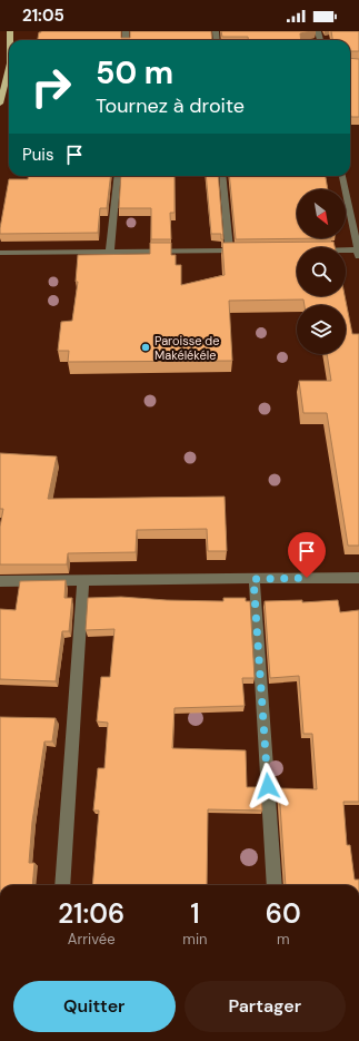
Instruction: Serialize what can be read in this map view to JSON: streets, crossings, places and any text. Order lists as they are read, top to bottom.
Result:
{
  "places": ["Paroisse de Makélékéle"],
  "north": "bottom right",
  "page": {
    "status": "21:05",
    "turn": ["50 m", "Tournez à droite"],
    "then": "Puis",
    "eta": [
      "21:06",
      "Arrivée",
      "1",
      "min",
      "60",
      "m"
    ],
    "buttons": ["Quitter", "Partager"]
  }
}
